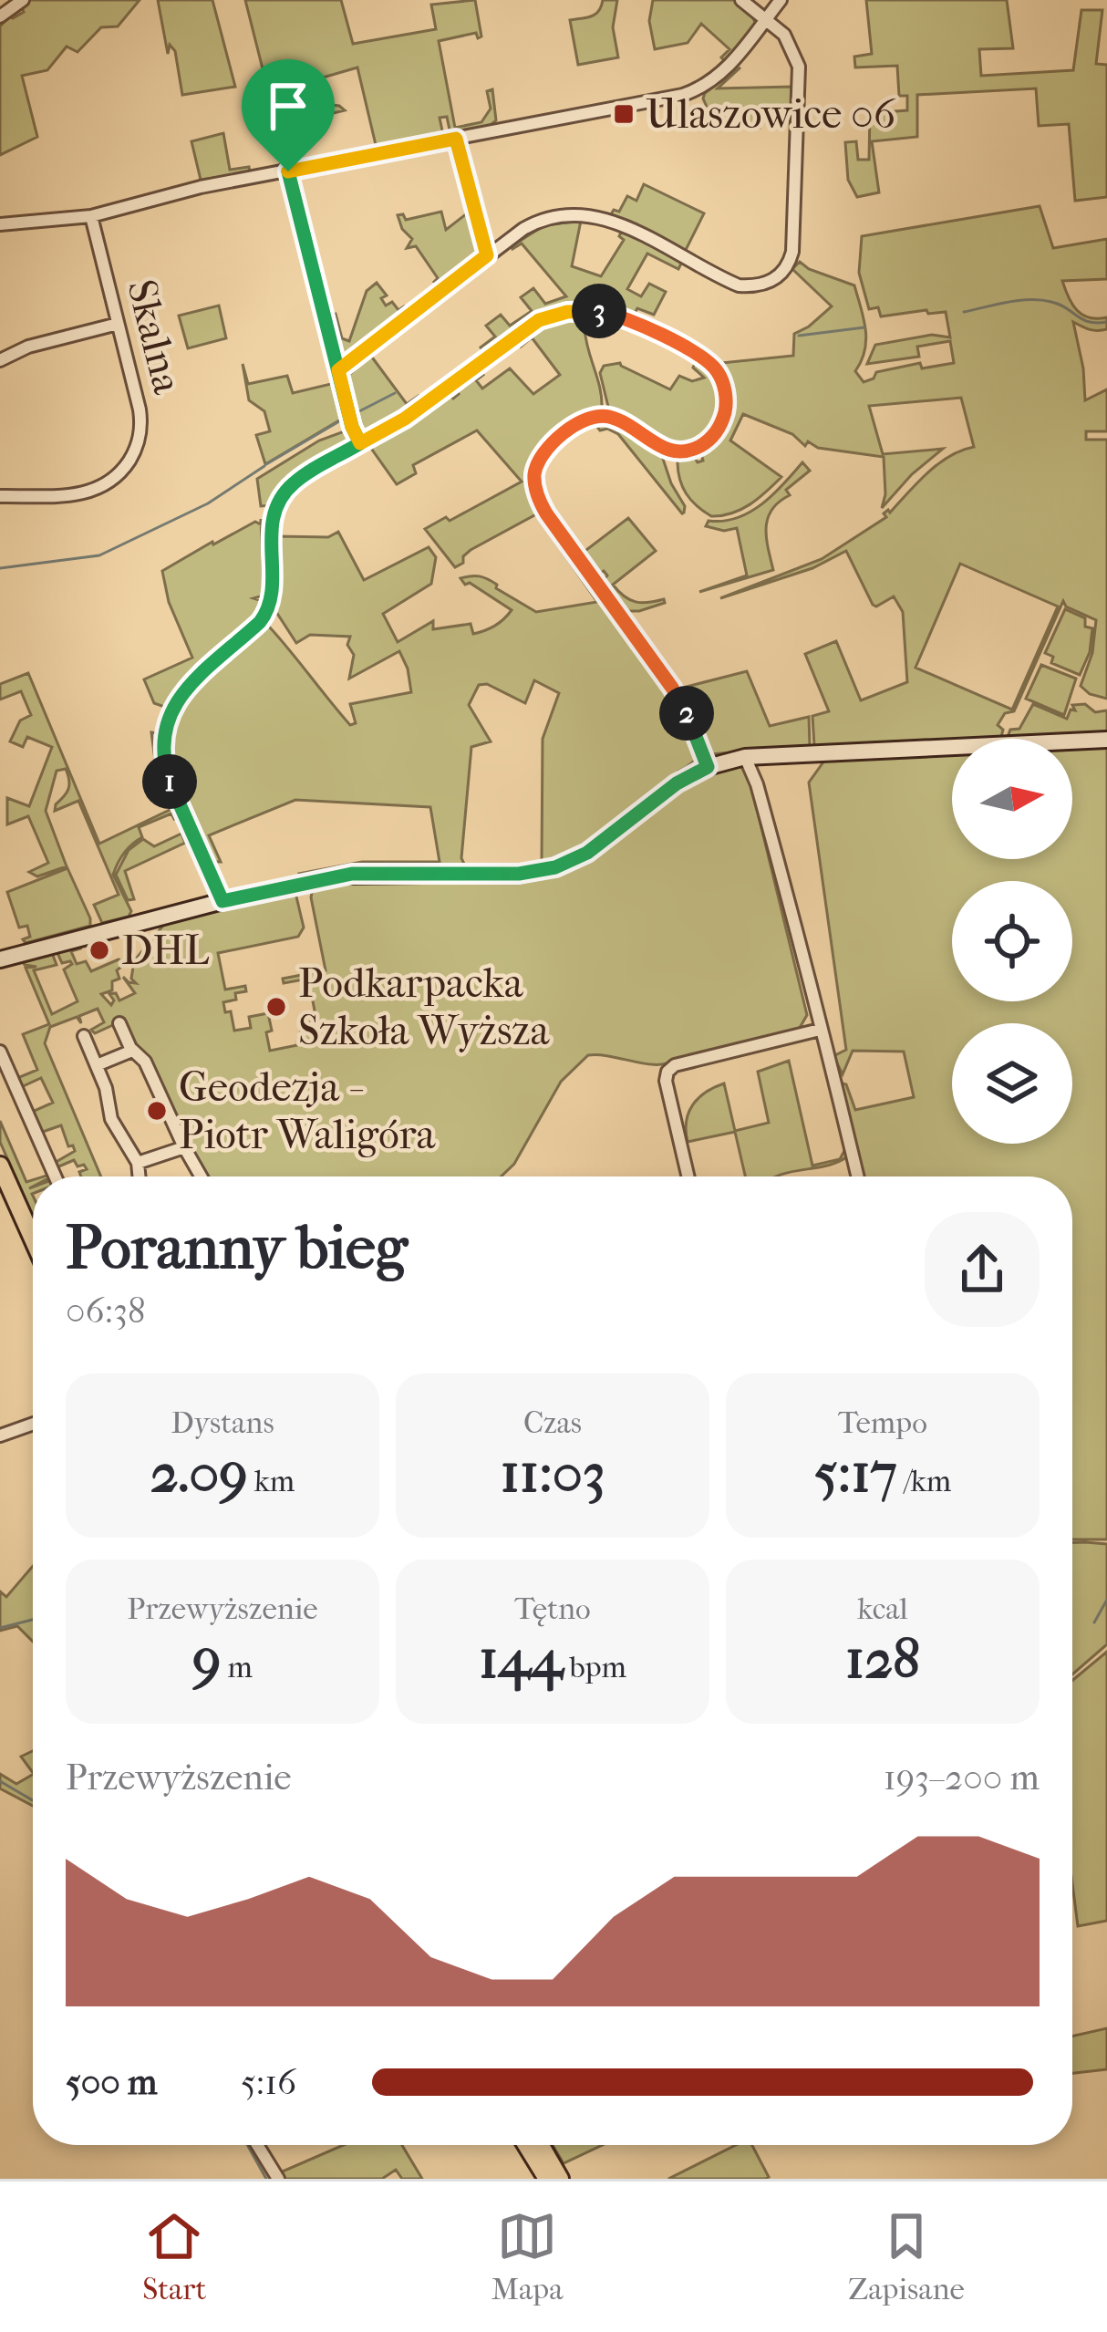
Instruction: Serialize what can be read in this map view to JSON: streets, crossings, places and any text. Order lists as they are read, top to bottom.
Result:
{
  "streets": {
    "street": ["Skalna"]
  },
  "places": {
    "transit": ["Ulaszowice 06"],
    "other": ["DHL", "Podkarpacka Szkoła Wyższa", "Geodezja - Piotr Waligóra"]
  },
  "north": "right",
  "page": {
    "pins": ["3", "2", "1"],
    "heading": ["Poranny bieg", "06:38"],
    "stats": [
      ["Dystans", "2.09 km"],
      ["Czas", "11:03"],
      ["Tempo", "5:17 /km"],
      ["Przewyższenie", "9 m"],
      ["Tętno", "144 bpm"],
      ["kcal", "128"]
    ],
    "chart": ["Przewyższenie", "193–200 m"],
    "list": [
      {
        "name": "500 m",
        "note": "5:16"
      }
    ],
    "tabs": ["Start", "Mapa", "Zapisane"]
  }
}
